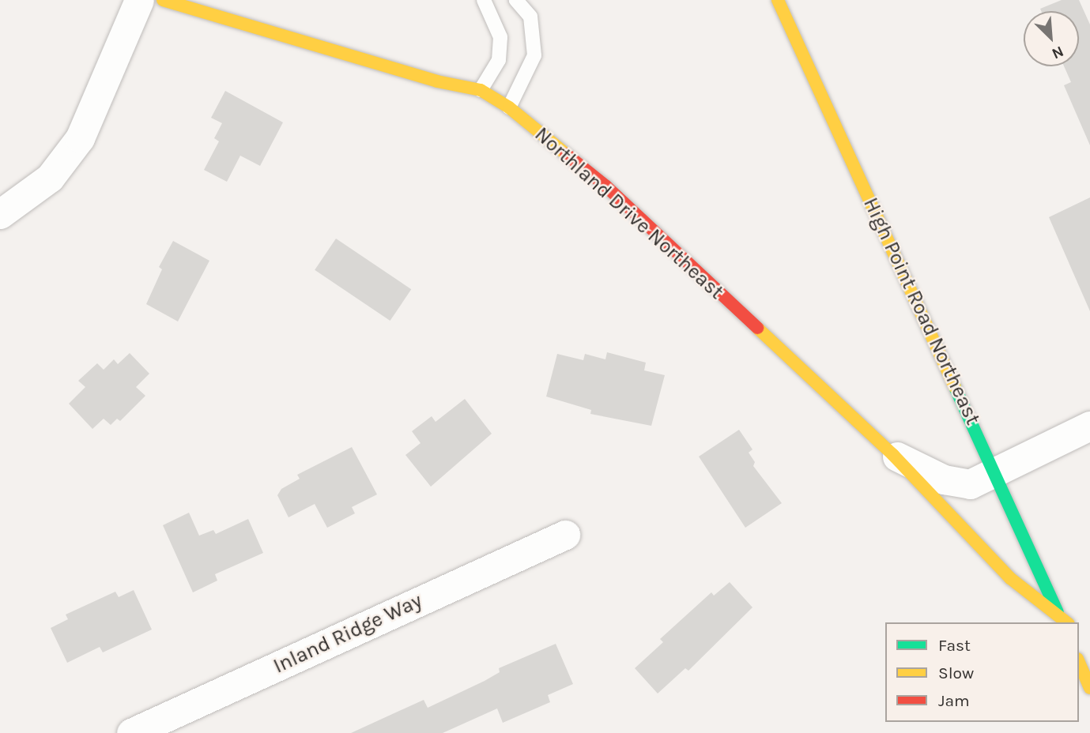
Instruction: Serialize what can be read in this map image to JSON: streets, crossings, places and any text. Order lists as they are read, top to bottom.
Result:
{
  "streets": {
    "street": ["Northland Drive Northeast", "High Point Road Northeast", "Inland Ridge Way"]
  },
  "crossings": [
    ["Northland Drive Northeast", "High Point Road Northeast"]
  ],
  "legend": ["Fast", "Slow", "Jam"],
  "north": "bottom right"
}
